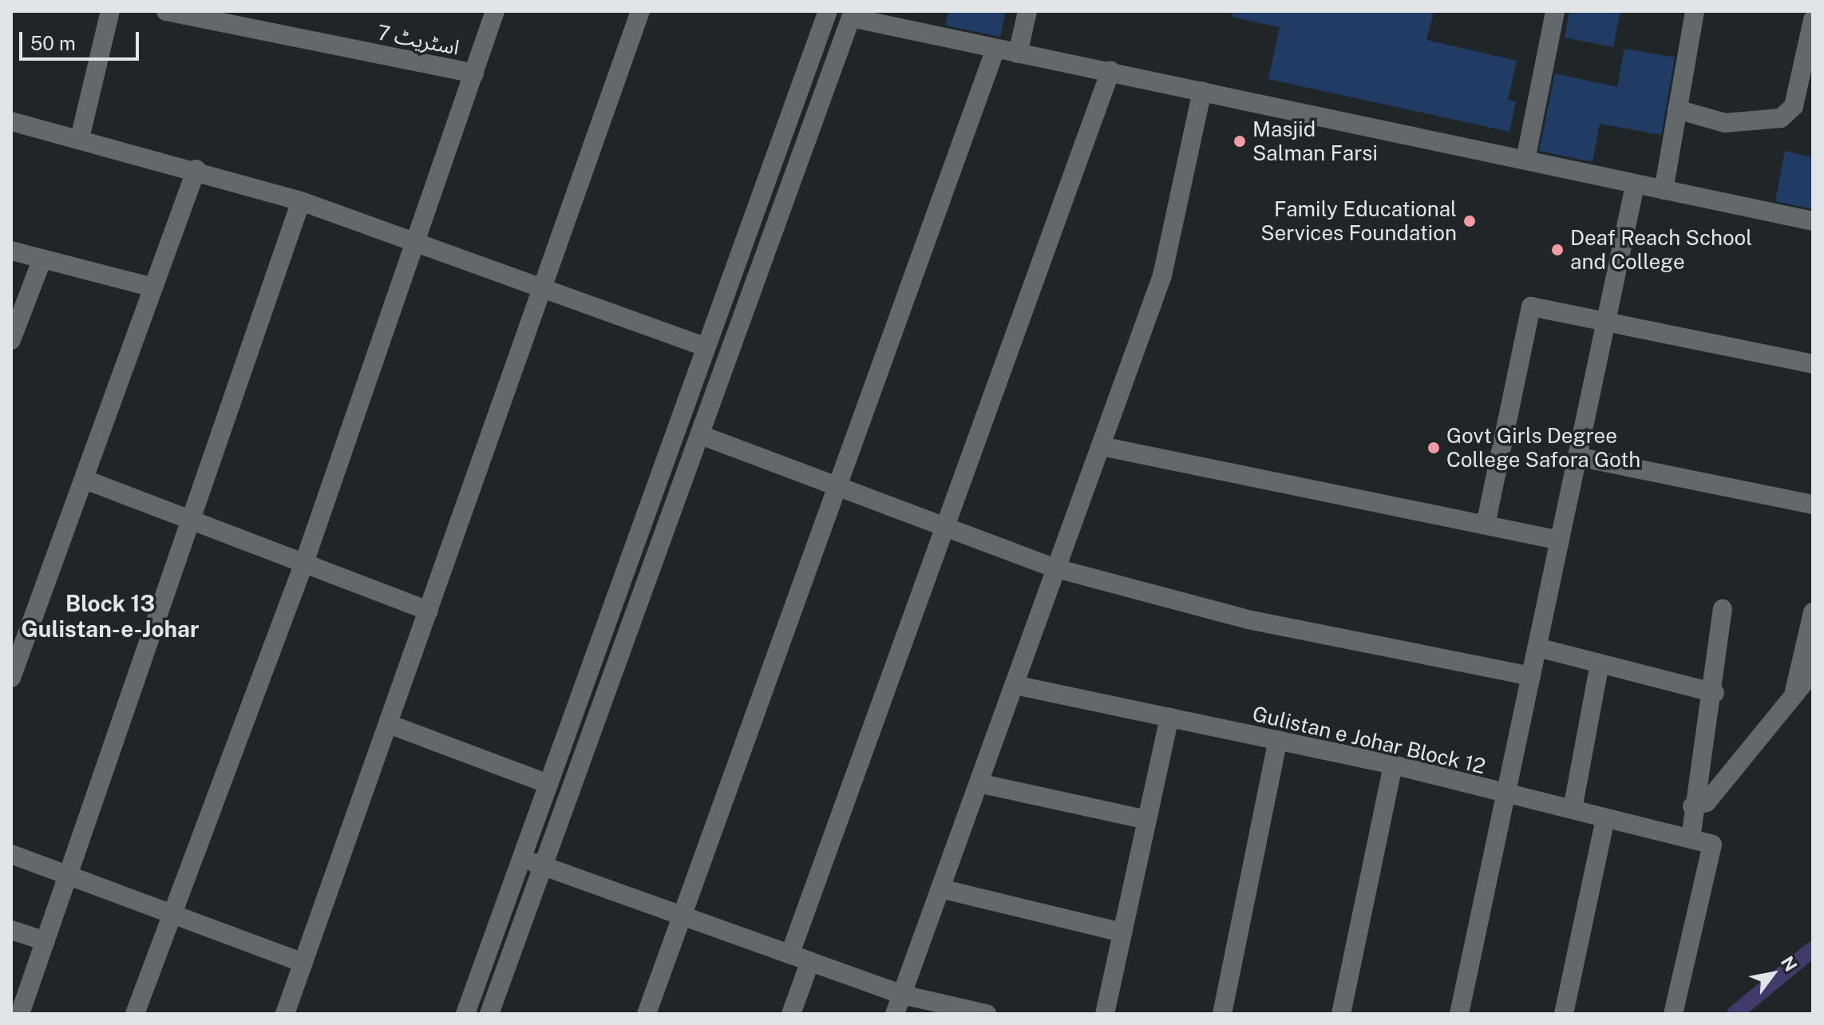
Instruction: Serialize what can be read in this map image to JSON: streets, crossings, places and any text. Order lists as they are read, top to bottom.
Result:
{
  "streets": {
    "street": ["اسٹریٹ 7", "Gulistan e Johar Block 12"]
  },
  "districts": ["Block 13 Gulistan-e-Johar"],
  "places": [
    "Masjid Salman Farsi",
    "Family Educational Services Foundation",
    "Deaf Reach School and College",
    "Govt Girls Degree College Safora Goth"
  ],
  "scale_bar": "50 m",
  "north": "top right"
}
